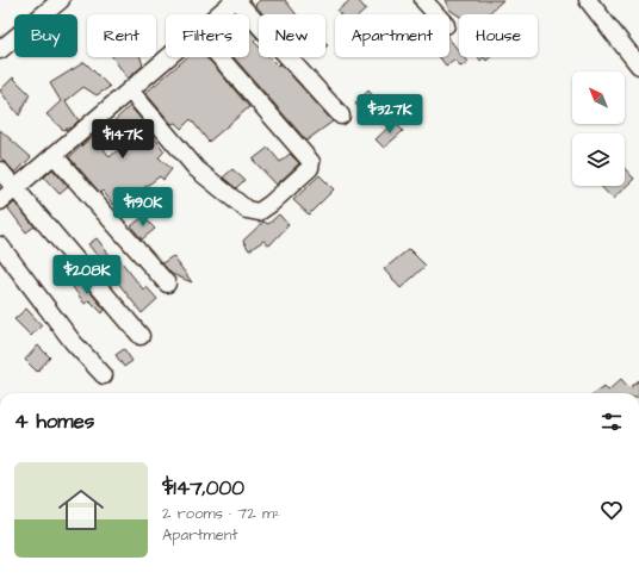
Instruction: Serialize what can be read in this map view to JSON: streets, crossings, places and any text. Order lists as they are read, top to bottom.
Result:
{
  "north": "top left",
  "page": {
    "chip": [
      "Buy",
      "Rent",
      "Filters",
      "New",
      "Apartment",
      "House"
    ],
    "price": [
      "$327K",
      "$147K",
      "$190K",
      "$208K"
    ],
    "heading": "4 homes",
    "list": [
      {
        "name": "$147,000",
        "note": "2 rooms · 72 m² · Apartment"
      }
    ]
  }
}
